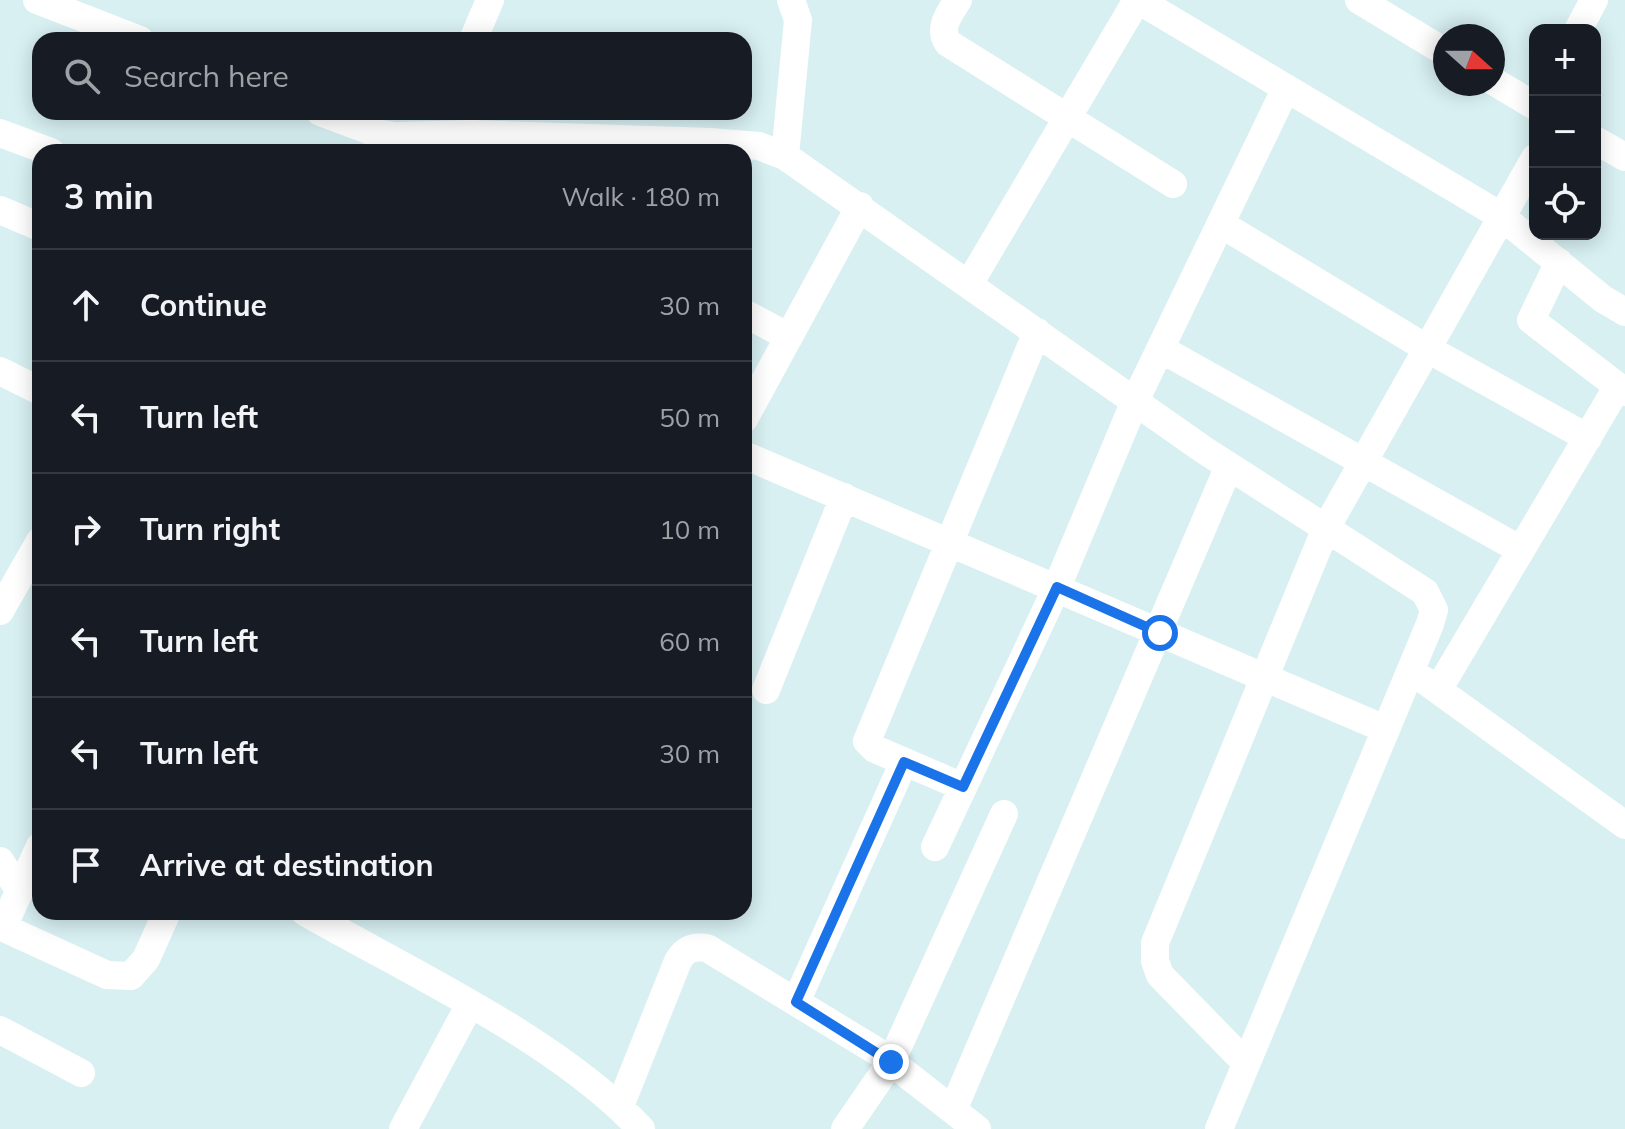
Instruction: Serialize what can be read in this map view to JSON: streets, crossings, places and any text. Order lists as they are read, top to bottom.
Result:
{
  "north": "right",
  "page": {
    "map_buttons": ["+", "−"],
    "search": "Search here",
    "heading": ["3 min", "Walk · 180 m"],
    "list": [
      ["Continue", "30 m"],
      ["Turn left", "50 m"],
      ["Turn right", "10 m"],
      ["Turn left", "60 m"],
      ["Turn left", "30 m"],
      "Arrive at destination"
    ]
  }
}
